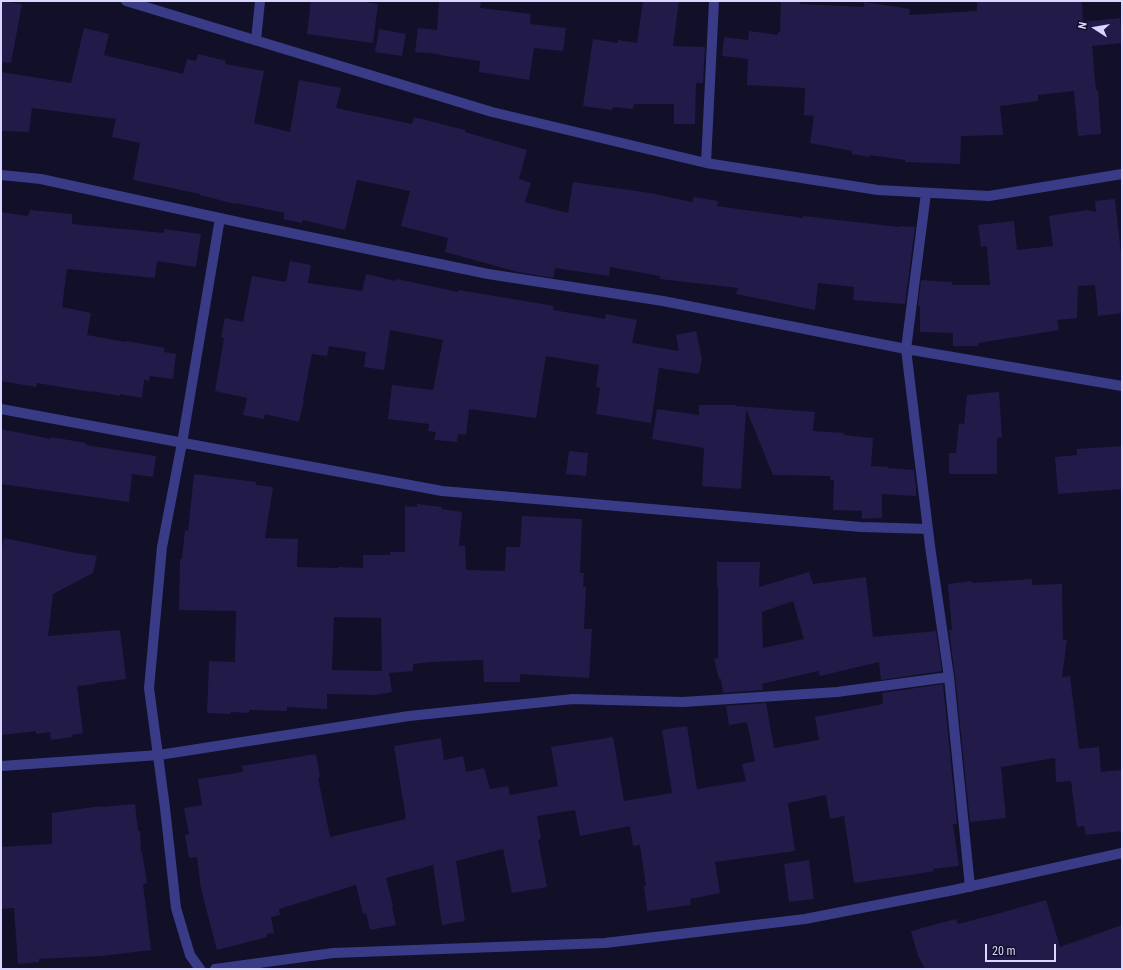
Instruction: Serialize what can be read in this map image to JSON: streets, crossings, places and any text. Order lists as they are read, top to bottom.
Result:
{
  "scale_bar": "20 m",
  "north": "left"
}
